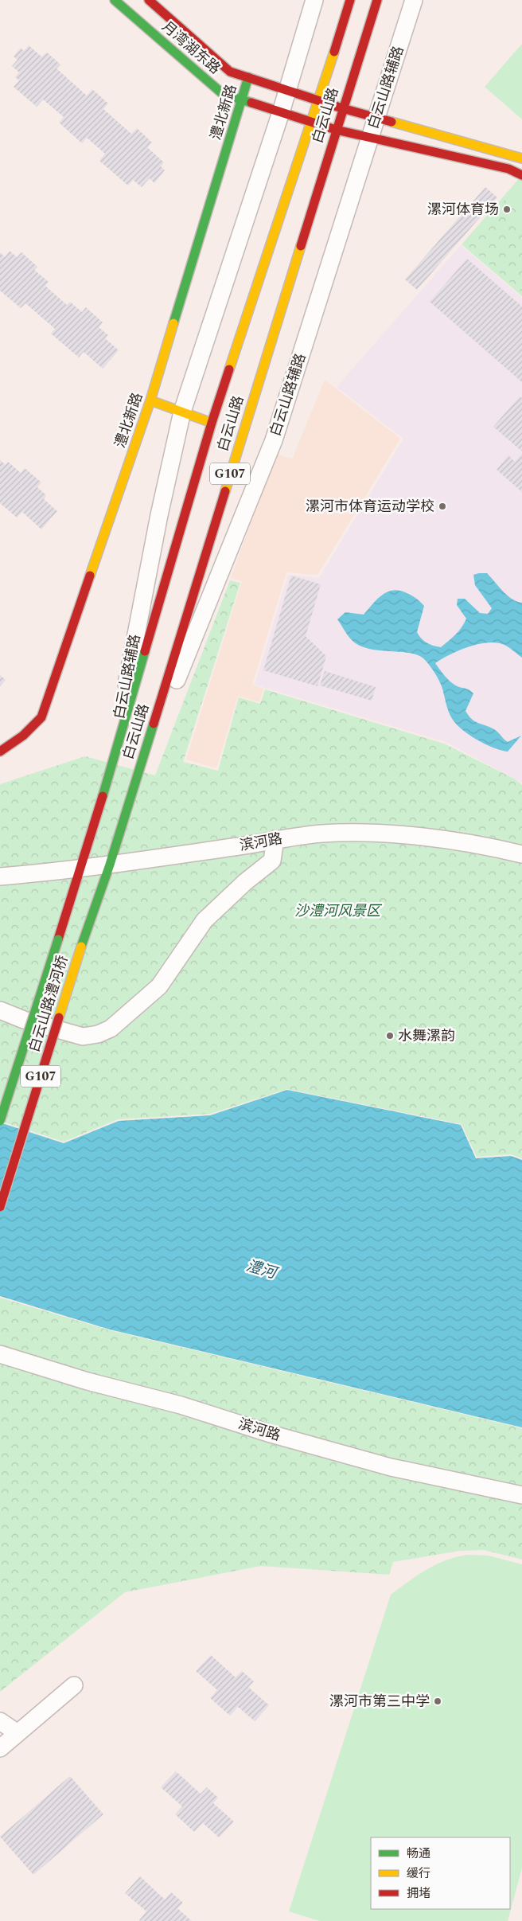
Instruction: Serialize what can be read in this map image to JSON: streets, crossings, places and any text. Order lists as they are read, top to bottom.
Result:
{
  "streets": {
    "main road": [
      "月湾湖东路",
      "澧北新路",
      "白云山路",
      "G107",
      "白云山路澧河桥"
    ],
    "street": ["白云山路辅路", "滨河路"]
  },
  "crossings": [
    ["月湾湖东路", "白云山路辅路"],
    ["月湾湖东路", "澧北新路"],
    ["月湾湖东路", "白云山路"],
    ["白云山路辅路", "白云山路"],
    ["白云山路", "滨河路"],
    ["白云山路", "白云山路澧河桥"]
  ],
  "water": ["澧河"],
  "parks": ["沙澧河风景区"],
  "places": [
    "漯河体育场",
    "漯河市体育运动学校",
    "水舞漯韵",
    "漯河市第三中学"
  ],
  "legend": ["畅通", "缓行", "拥堵"]
}
